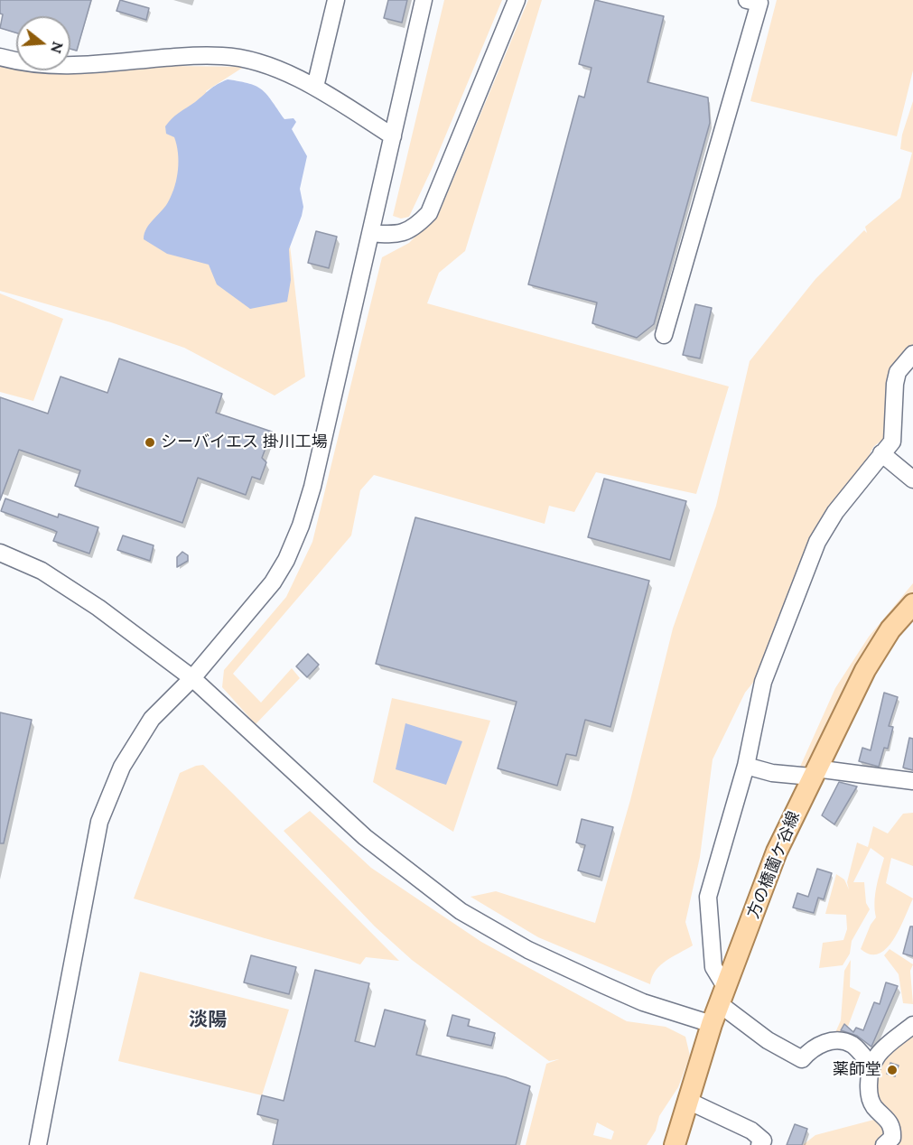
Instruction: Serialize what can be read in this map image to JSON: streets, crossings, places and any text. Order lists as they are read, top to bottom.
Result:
{
  "streets": {
    "main road": ["方の橋薗ケ谷線"]
  },
  "districts": ["淡陽"],
  "places": ["シーバイエス 掛川工場", "薬師堂"],
  "north": "right"
}
